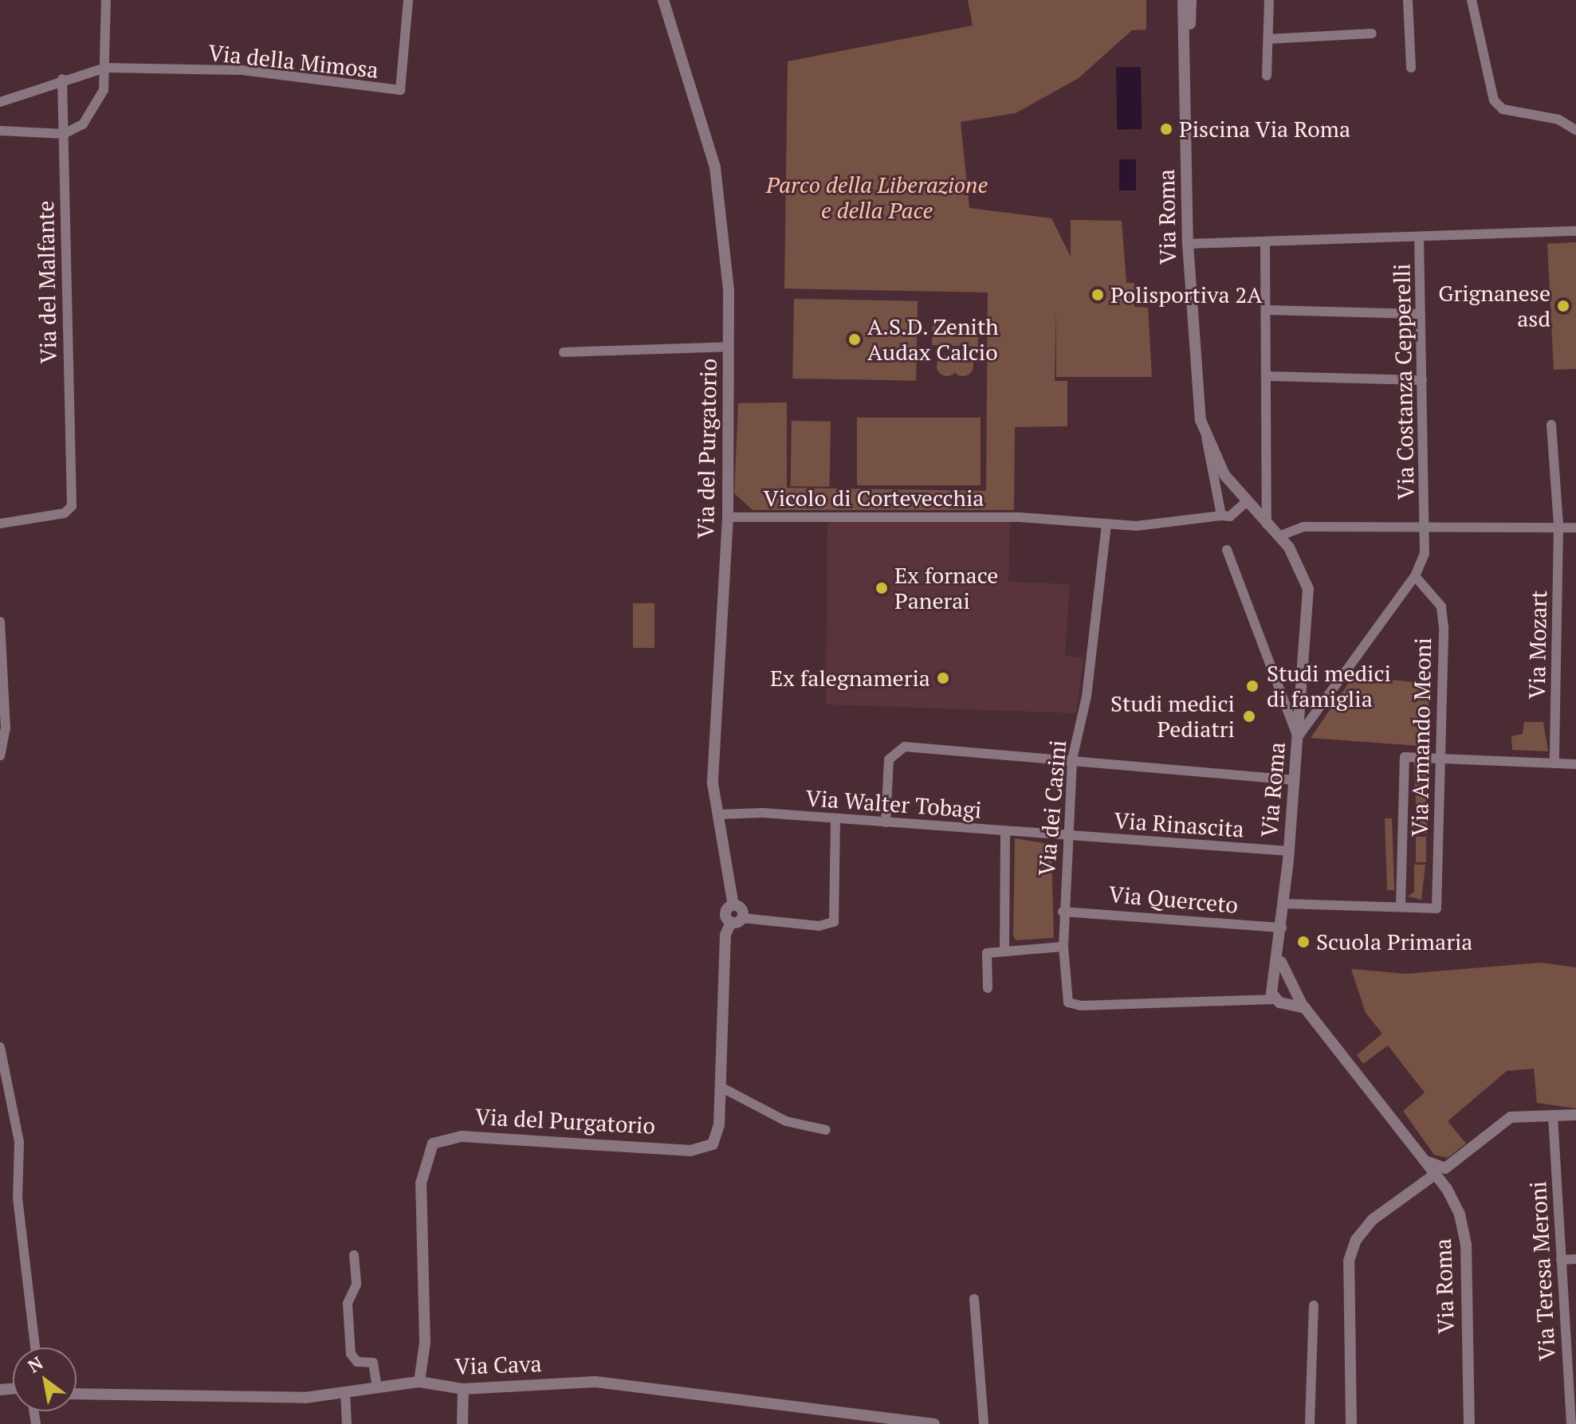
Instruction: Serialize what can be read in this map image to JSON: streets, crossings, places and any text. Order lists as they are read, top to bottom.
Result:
{
  "streets": {
    "street": [
      "Via della Mimosa",
      "Via Roma",
      "Via del Malfante",
      "Via Costanza Cepperelli",
      "Via del Purgatorio",
      "Vicolo di Cortevecchia",
      "Via Mozart",
      "Via Armando Meoni",
      "Via Walter Tobagi",
      "Via dei Casini",
      "Via Rinascita",
      "Via Querceto",
      "Via Teresa Meroni",
      "Via Cava"
    ]
  },
  "crossings": [
    ["Via della Mimosa", "Via del Malfante"],
    ["Via Roma", "Via dei Casini"],
    ["Via Roma", "Via Rinascita"],
    ["Via Roma", "Via Querceto"],
    ["Via Costanza Cepperelli", "Via Armando Meoni"],
    ["Via del Purgatorio", "Vicolo di Cortevecchia"],
    ["Via del Purgatorio", "Via Walter Tobagi"],
    ["Via del Purgatorio", "Via Cava"],
    ["Vicolo di Cortevecchia", "Via dei Casini"],
    ["Via Walter Tobagi", "Via dei Casini"],
    ["Via Walter Tobagi", "Via Rinascita"],
    ["Via dei Casini", "Via Rinascita"],
    ["Via dei Casini", "Via Querceto"]
  ],
  "parks": ["Parco della Liberazione e della Pace"],
  "places": [
    "Piscina Via Roma",
    "Polisportiva 2A",
    "Grignanese asd",
    "A.S.D. Zenith Audax Calcio",
    "Ex fornace Panerai",
    "Ex falegnameria",
    "Studi medici di famiglia",
    "Studi medici Pediatri",
    "Scuola Primaria"
  ],
  "north": "top left"
}
